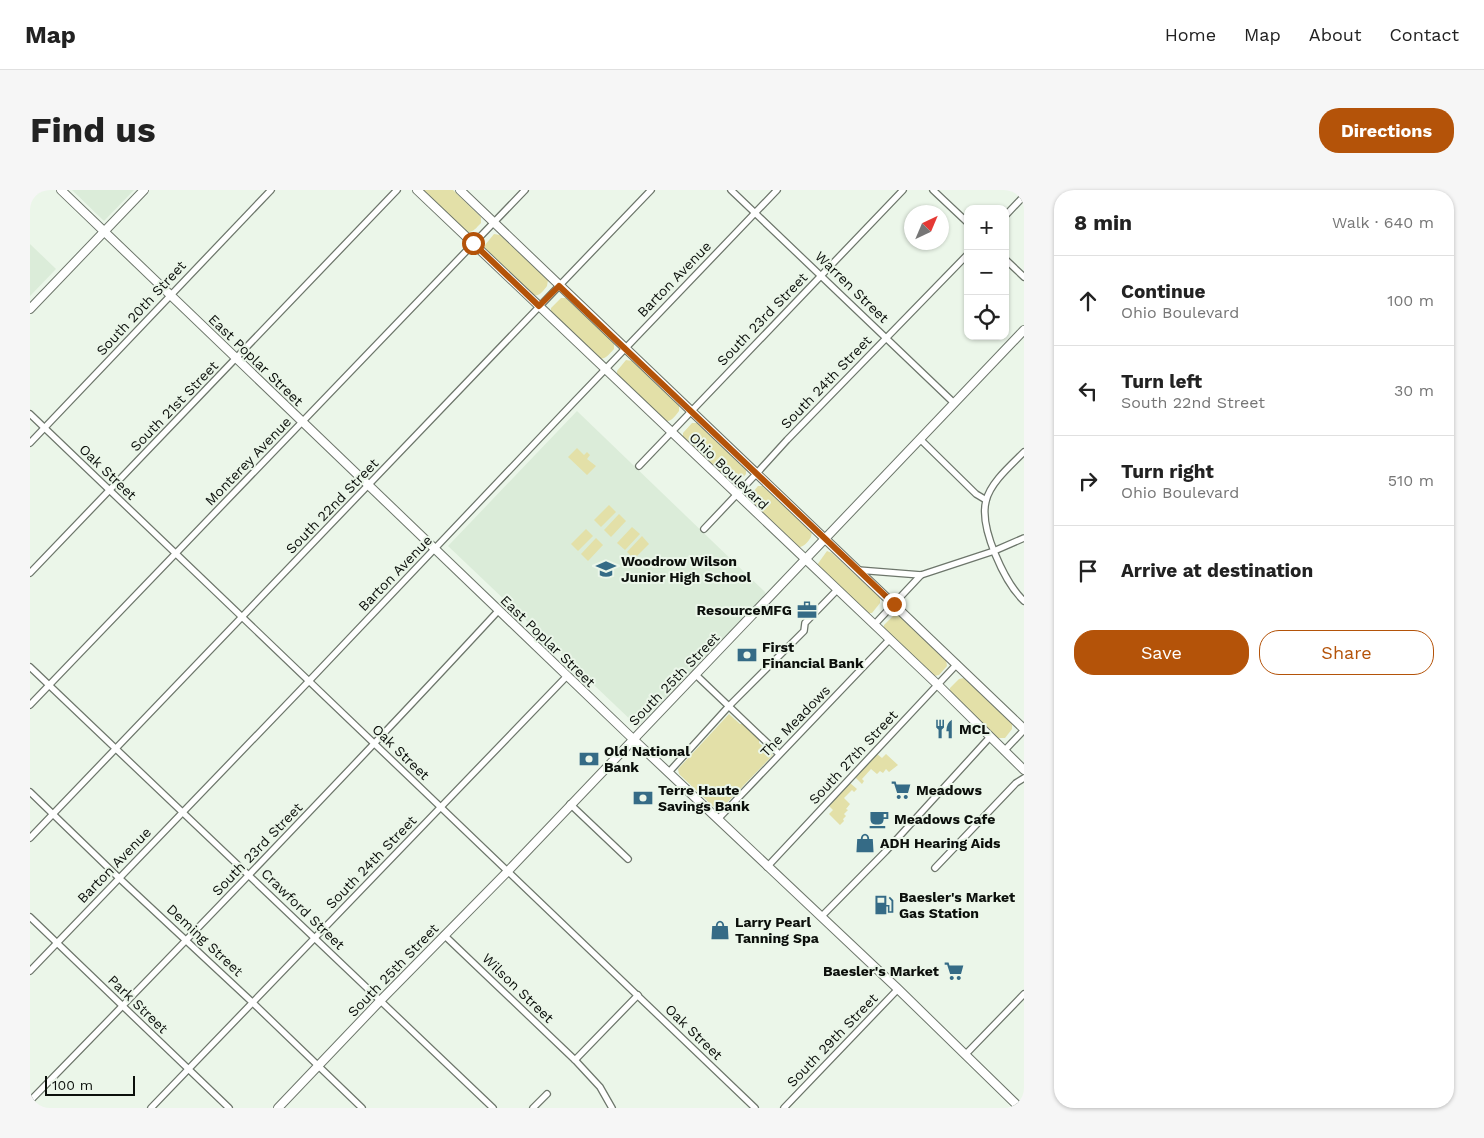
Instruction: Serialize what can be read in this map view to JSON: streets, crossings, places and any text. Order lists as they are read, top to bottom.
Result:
{
  "streets": {
    "main road": ["East Poplar Street", "Ohio Boulevard", "South 25th Street"],
    "street": [
      "Barton Avenue",
      "Warren Street",
      "South 20th Street",
      "South 23rd Street",
      "South 24th Street",
      "South 21st Street",
      "Monterey Avenue",
      "Oak Street",
      "South 22nd Street",
      "The Meadows",
      "South 27th Street",
      "Crawford Street",
      "Deming Street",
      "Wilson Street",
      "Park Street",
      "South 29th Street"
    ]
  },
  "crossings": [
    ["Barton Avenue", "Warren Street"],
    ["Barton Avenue", "East Poplar Street"],
    ["Barton Avenue", "Ohio Boulevard"],
    ["Barton Avenue", "Oak Street"],
    ["Barton Avenue", "Crawford Street"],
    ["Barton Avenue", "Deming Street"],
    ["Barton Avenue", "Park Street"],
    ["Warren Street", "South 23rd Street"],
    ["Warren Street", "South 24th Street"],
    ["Warren Street", "South 25th Street"],
    ["South 20th Street", "East Poplar Street"],
    ["South 20th Street", "Oak Street"],
    ["South 23rd Street", "East Poplar Street"],
    ["South 23rd Street", "Ohio Boulevard"],
    ["South 23rd Street", "Oak Street"],
    ["South 23rd Street", "Crawford Street"],
    ["South 23rd Street", "Deming Street"],
    ["South 23rd Street", "Park Street"],
    ["East Poplar Street", "South 24th Street"],
    ["East Poplar Street", "South 21st Street"],
    ["East Poplar Street", "Monterey Avenue"],
    ["East Poplar Street", "South 22nd Street"],
    ["East Poplar Street", "South 25th Street"],
    ["East Poplar Street", "The Meadows"],
    ["East Poplar Street", "South 27th Street"],
    ["East Poplar Street", "South 29th Street"],
    ["South 24th Street", "Ohio Boulevard"],
    ["South 24th Street", "Oak Street"],
    ["South 24th Street", "Crawford Street"],
    ["South 24th Street", "Deming Street"],
    ["South 24th Street", "Park Street"],
    ["South 21st Street", "Oak Street"],
    ["Monterey Avenue", "Ohio Boulevard"],
    ["Monterey Avenue", "Oak Street"],
    ["Monterey Avenue", "Crawford Street"],
    ["Ohio Boulevard", "South 22nd Street"],
    ["Ohio Boulevard", "South 25th Street"],
    ["Ohio Boulevard", "The Meadows"],
    ["Ohio Boulevard", "South 27th Street"],
    ["Oak Street", "South 22nd Street"],
    ["Oak Street", "South 25th Street"],
    ["South 22nd Street", "Crawford Street"],
    ["South 22nd Street", "Deming Street"],
    ["South 25th Street", "Crawford Street"],
    ["South 25th Street", "Deming Street"],
    ["South 25th Street", "Wilson Street"]
  ],
  "places": {
    "school or university": ["Woodrow Wilson Junior High School"],
    "office": ["ResourceMFG"],
    "bank": ["First Financial Bank", "Old National Bank", "Terre Haute Savings Bank"],
    "restaurant": ["MCL"],
    "supermarket": ["Meadows", "Baesler's Market"],
    "cafe": ["Meadows Cafe"],
    "shop": ["ADH Hearing Aids", "Larry Pearl Tanning Spa"],
    "fuel station": ["Baesler's Market Gas Station"]
  },
  "scale_bar": "100 m",
  "north": "top right",
  "page": {
    "header": "Map",
    "nav": [
      "Home",
      "Map",
      "About",
      "Contact"
    ],
    "buttons": [
      "Directions",
      ["Save", "Share"]
    ],
    "title": "Find us",
    "heading": ["8 min", "Walk · 640 m"],
    "map_buttons": ["+", "−"],
    "list": [
      ["Continue", "Ohio Boulevard", "100 m"],
      ["Turn left", "South 22nd Street", "30 m"],
      ["Turn right", "Ohio Boulevard", "510 m"],
      "Arrive at destination"
    ],
    "scale": "100 m"
  }
}
